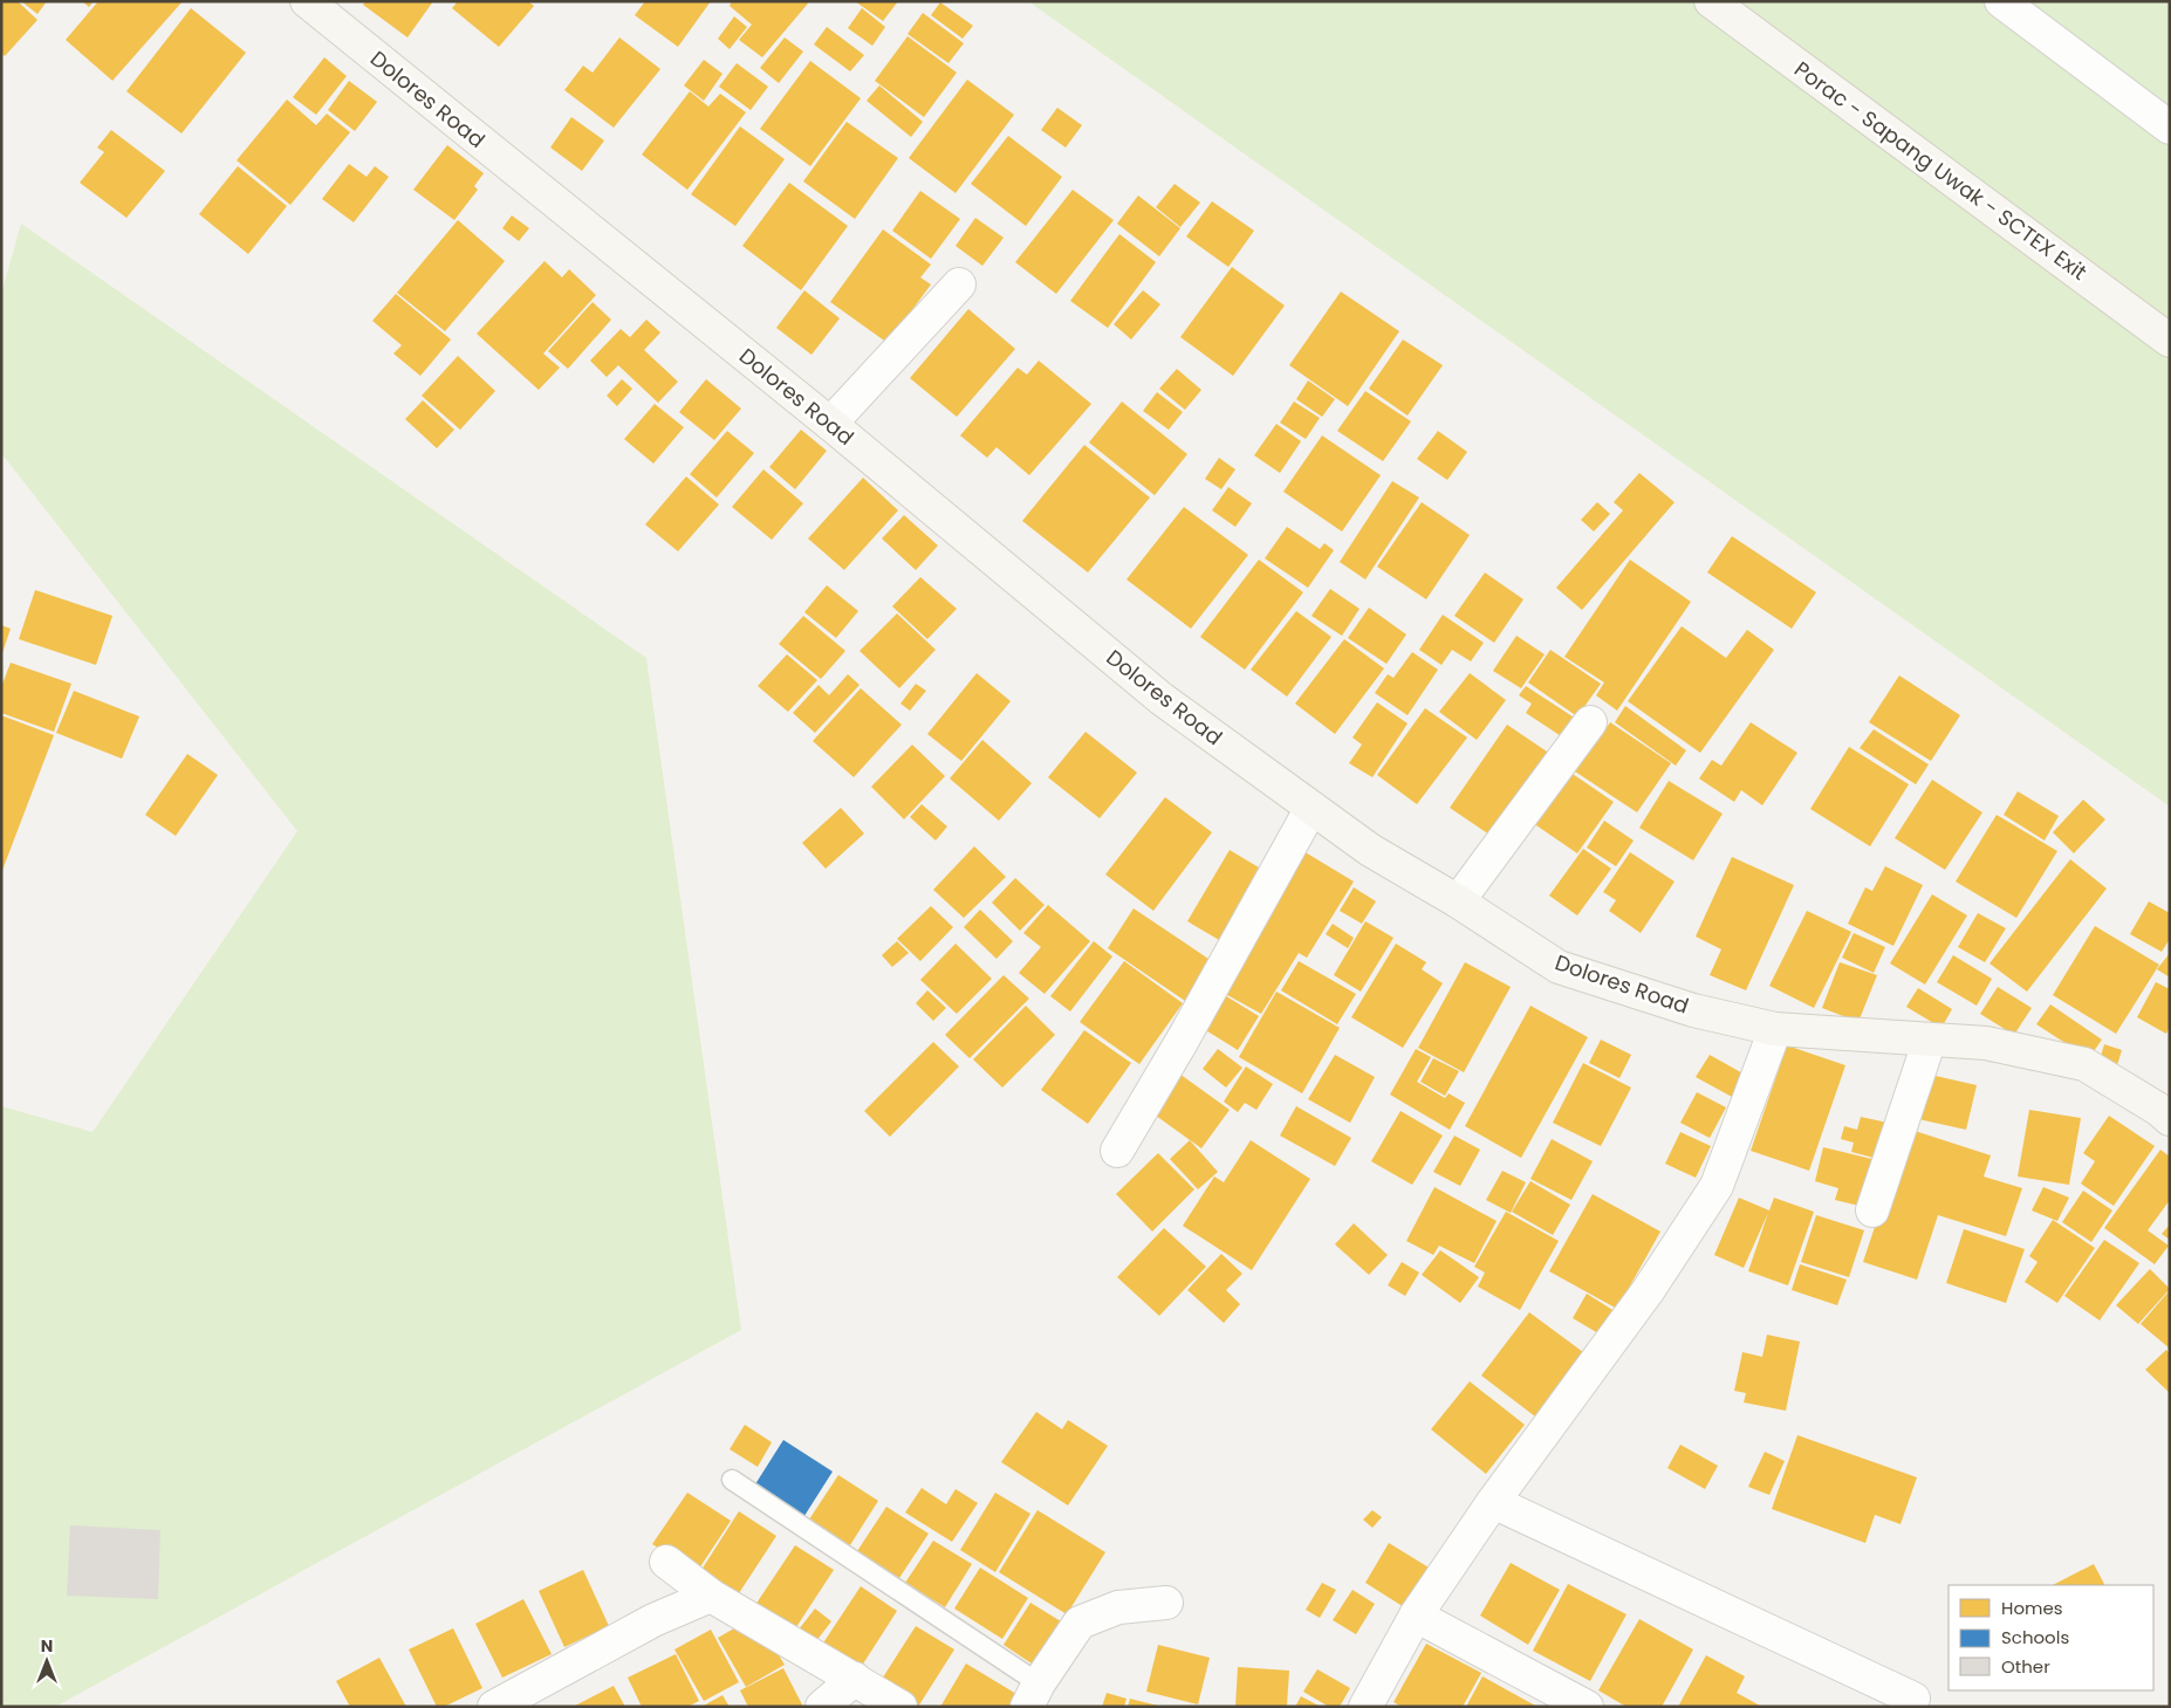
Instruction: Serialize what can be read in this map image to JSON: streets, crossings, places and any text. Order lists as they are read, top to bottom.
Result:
{
  "streets": {
    "street": ["Dolores Road", "Porac - Sapang Uwak - SCTEX Exit"]
  },
  "legend": ["Homes", "Schools", "Other"],
  "north": "top"
}
